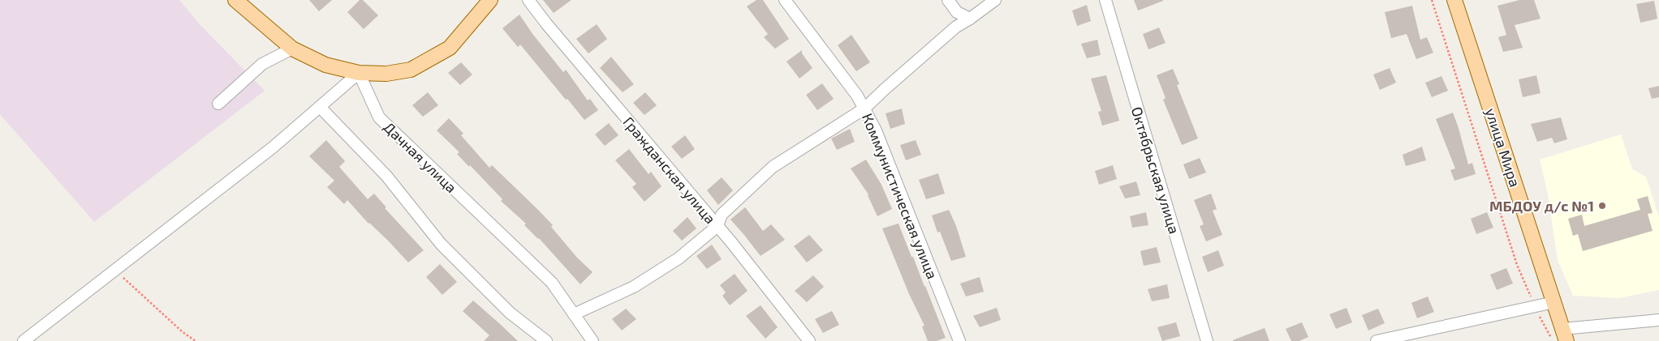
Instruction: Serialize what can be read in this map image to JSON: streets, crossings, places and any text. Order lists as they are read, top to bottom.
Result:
{
  "streets": {
    "main road": ["улица Мира"],
    "street": [
      "Дачная улица",
      "Гражданская улица",
      "Октябрьская улица",
      "Коммунистическая улица"
    ]
  },
  "places": ["МБДОУ д/с №1"]
}
